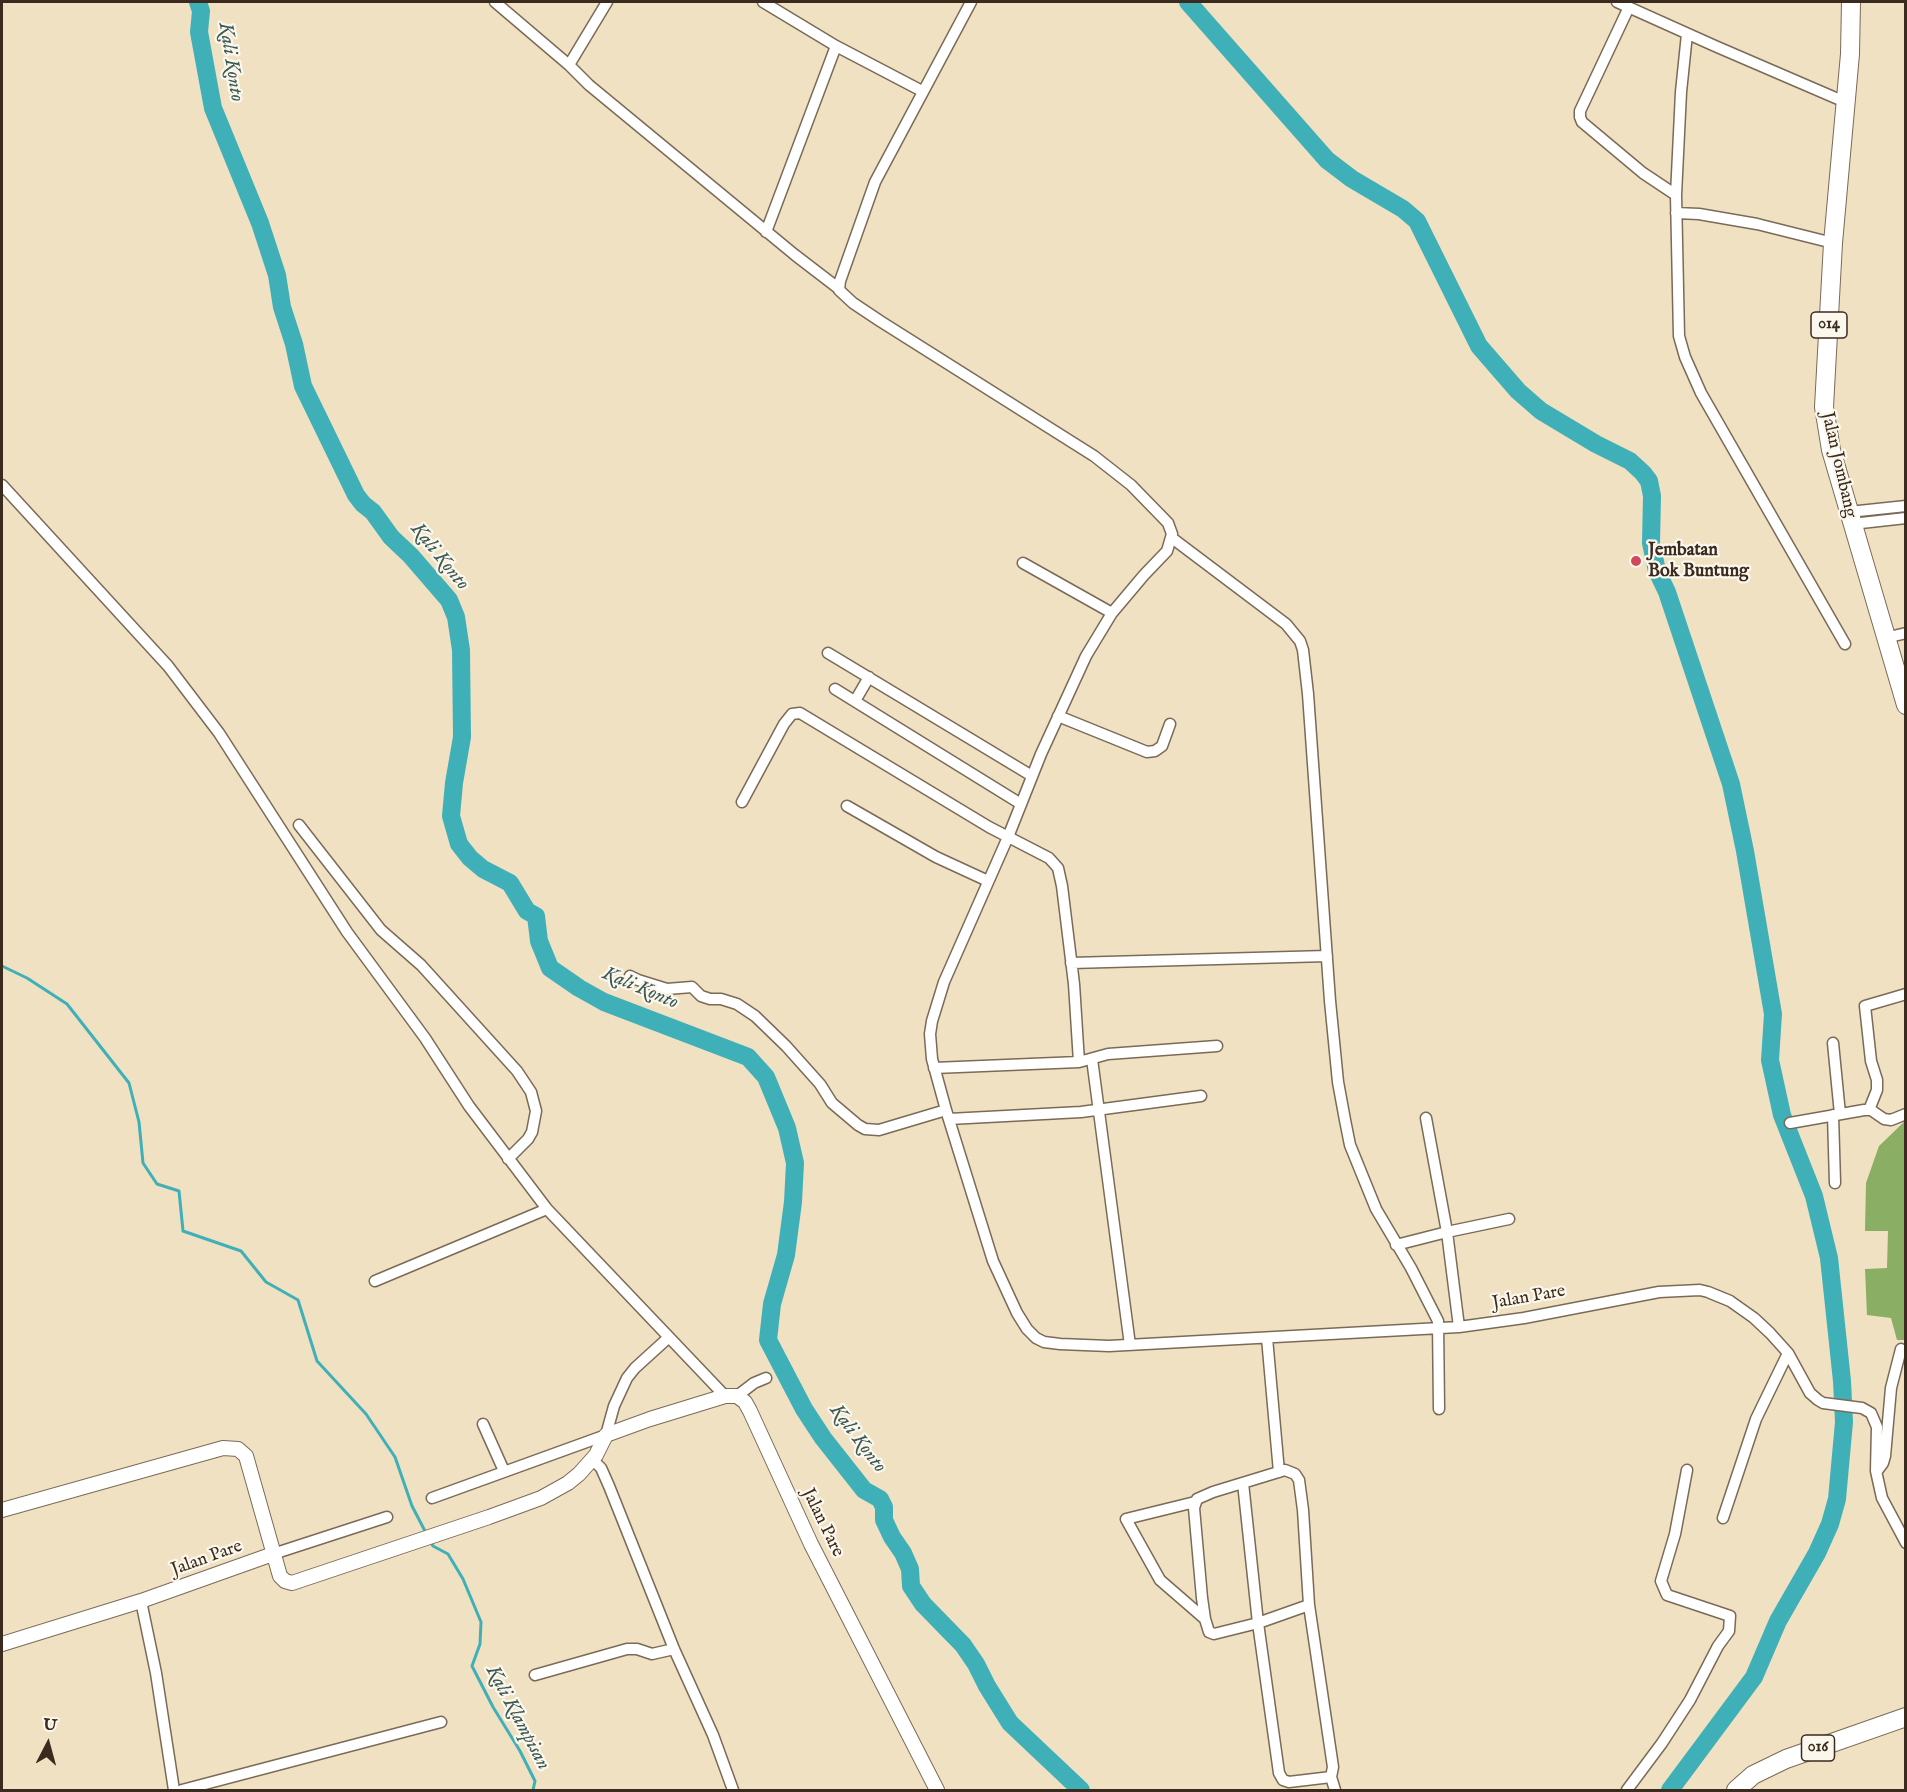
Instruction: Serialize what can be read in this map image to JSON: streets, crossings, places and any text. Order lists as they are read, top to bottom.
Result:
{
  "streets": {
    "main road": ["014", "Jalan Jombang", "016"],
    "street": ["Jalan Pare"]
  },
  "water": ["Kali Konto", "Kali Klampisan"],
  "places": ["Jembatan Bok Buntung"],
  "north": "top"
}
